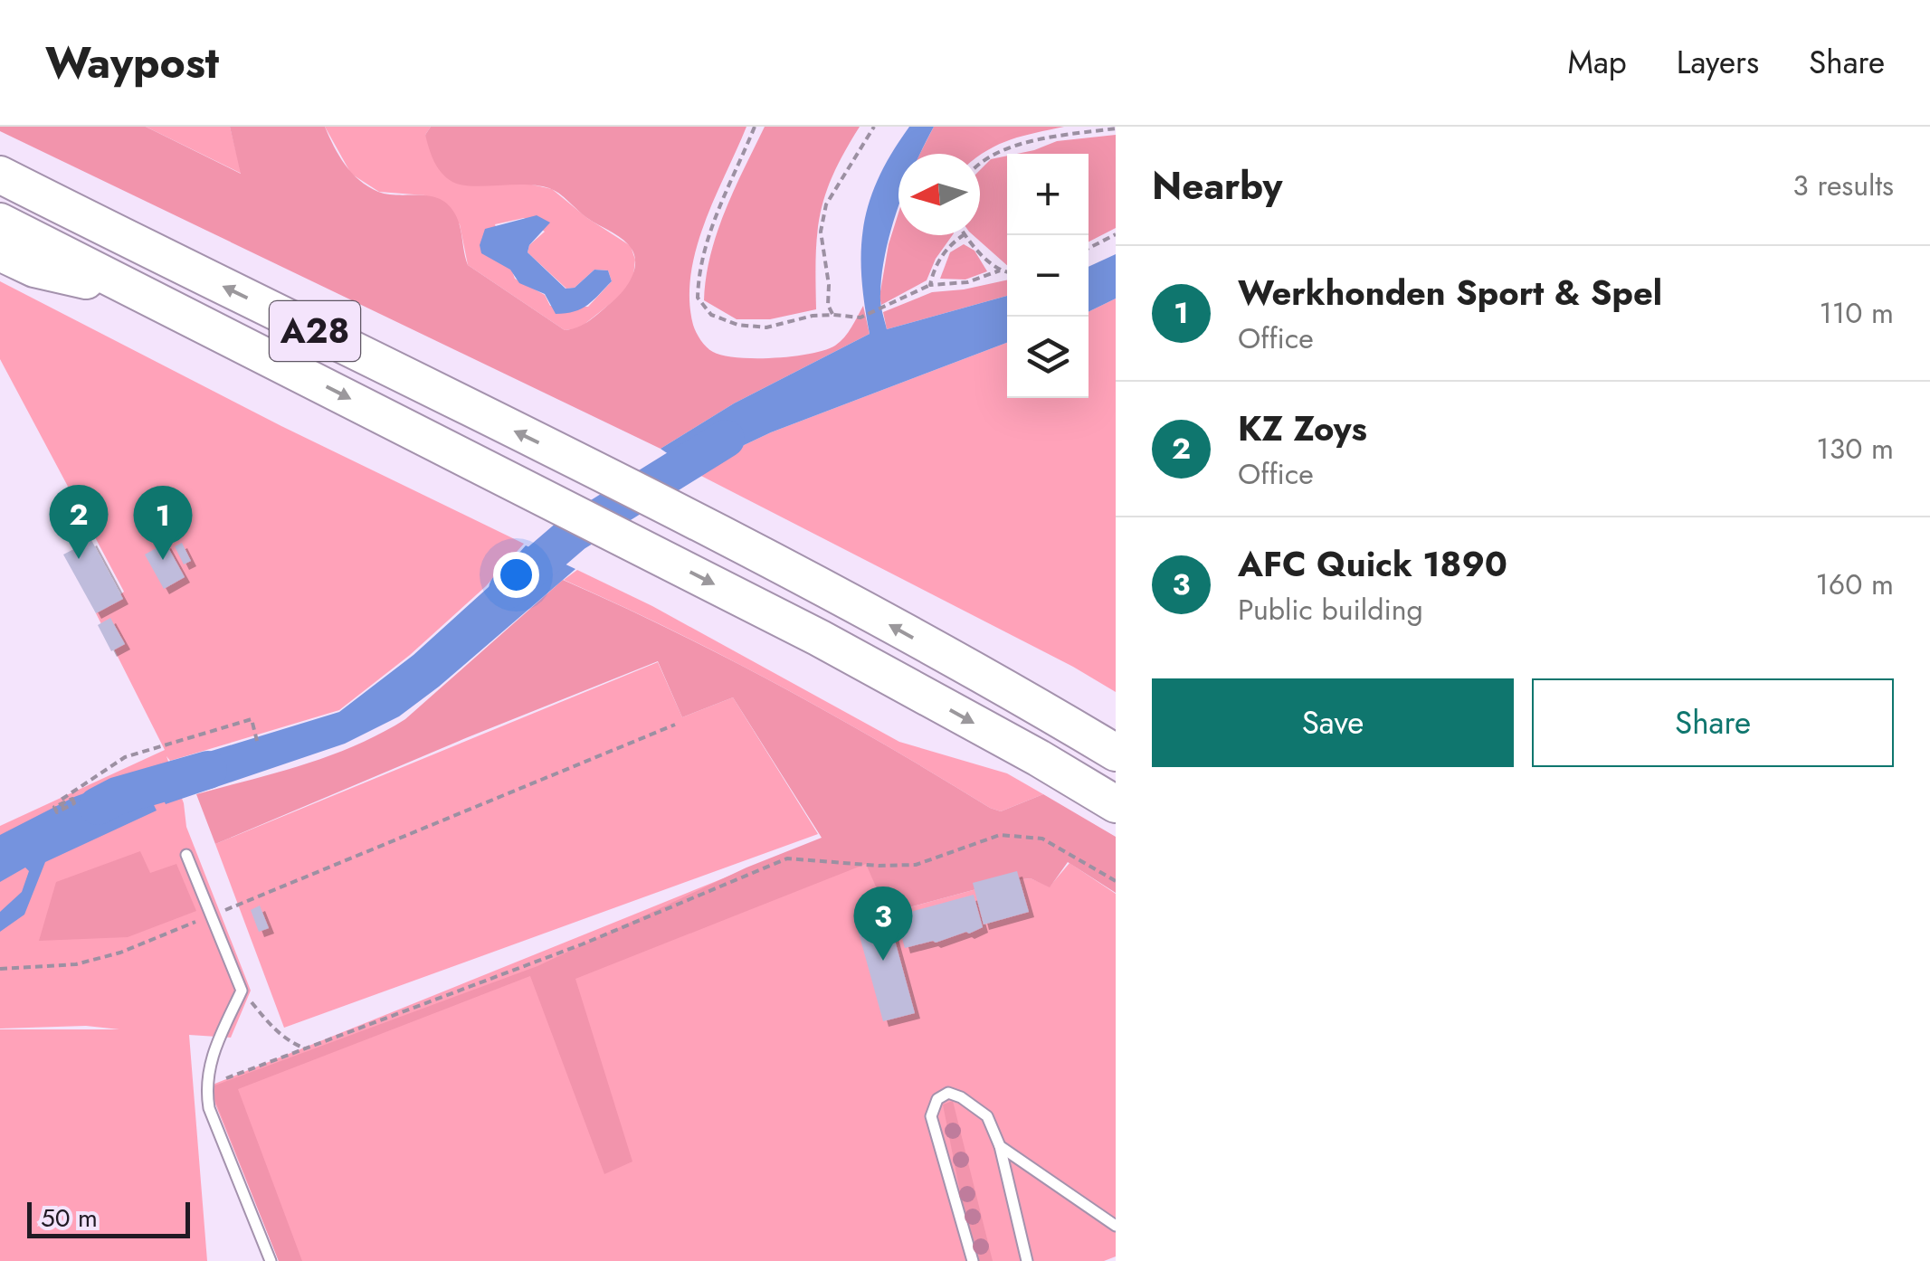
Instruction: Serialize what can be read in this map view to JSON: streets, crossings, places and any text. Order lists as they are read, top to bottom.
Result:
{
  "streets": {
    "highway": ["A28"]
  },
  "scale_bar": "50 m",
  "north": "left",
  "page": {
    "header": "Waypost",
    "nav": ["Map", "Layers", "Share"],
    "heading": ["Nearby", "3 results"],
    "map_buttons": ["+", "−"],
    "list": [
      {
        "mark": "1",
        "name": "Werkhonden Sport & Spel",
        "note": "Office",
        "value": "110 m"
      },
      {
        "mark": "2",
        "name": "KZ Zoys",
        "note": "Office",
        "value": "130 m"
      },
      {
        "mark": "3",
        "name": "AFC Quick 1890",
        "note": "Public building",
        "value": "160 m"
      }
    ],
    "pins": ["2", "1", "3"],
    "buttons": ["Save", "Share"],
    "scale": "50 m"
  }
}
